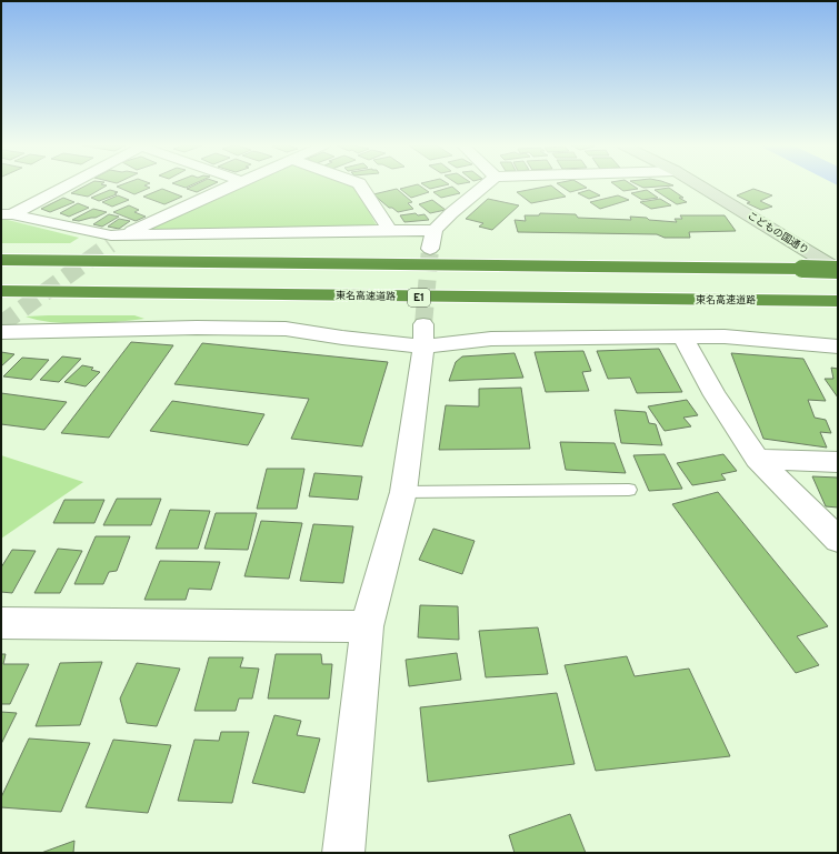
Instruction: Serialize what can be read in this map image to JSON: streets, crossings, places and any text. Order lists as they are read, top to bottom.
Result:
{
  "streets": {
    "highway": ["東名高速道路", "E1"],
    "main road": ["こどもの国通り"]
  }
}
